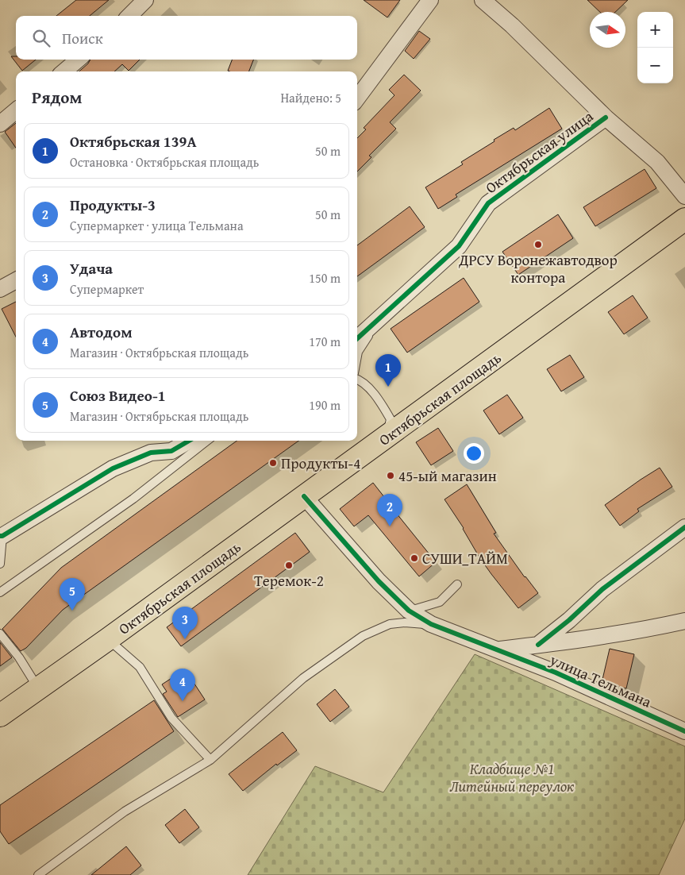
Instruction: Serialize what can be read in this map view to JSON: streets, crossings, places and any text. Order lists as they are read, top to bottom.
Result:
{
  "streets": {
    "main road": ["Октябрьская площадь"],
    "street": ["Октябрьская улица", "улица Тельмана"]
  },
  "crossings": [
    ["Октябрьская площадь", "улица Тельмана"]
  ],
  "parks": ["Кладбище №1 Литейный переулок"],
  "places": [
    "ДРСУ Воронежавтодвор контора",
    "Продукты-4",
    "45-ый магазин",
    "СУШИ_ТАЙМ",
    "Теремок-2"
  ],
  "north": "right",
  "page": {
    "map_buttons": ["+", "−"],
    "search": "Поиск",
    "heading": ["Рядом", "Найдено: 5"],
    "list": [
      {
        "mark": "1",
        "name": "Октябрьская 139А",
        "note": "Остановка · Октябрьская площадь",
        "value": "50 m"
      },
      {
        "mark": "2",
        "name": "Продукты-3",
        "note": "Супермаркет · улица Тельмана",
        "value": "50 m"
      },
      {
        "mark": "3",
        "name": "Удача",
        "note": "Супермаркет",
        "value": "150 m"
      },
      {
        "mark": "4",
        "name": "Автодом",
        "note": "Магазин · Октябрьская площадь",
        "value": "170 m"
      },
      {
        "mark": "5",
        "name": "Союз Видео-1",
        "note": "Магазин · Октябрьская площадь",
        "value": "190 m"
      }
    ],
    "pins": [
      "1",
      "2",
      "5",
      "3",
      "4"
    ]
  }
}
